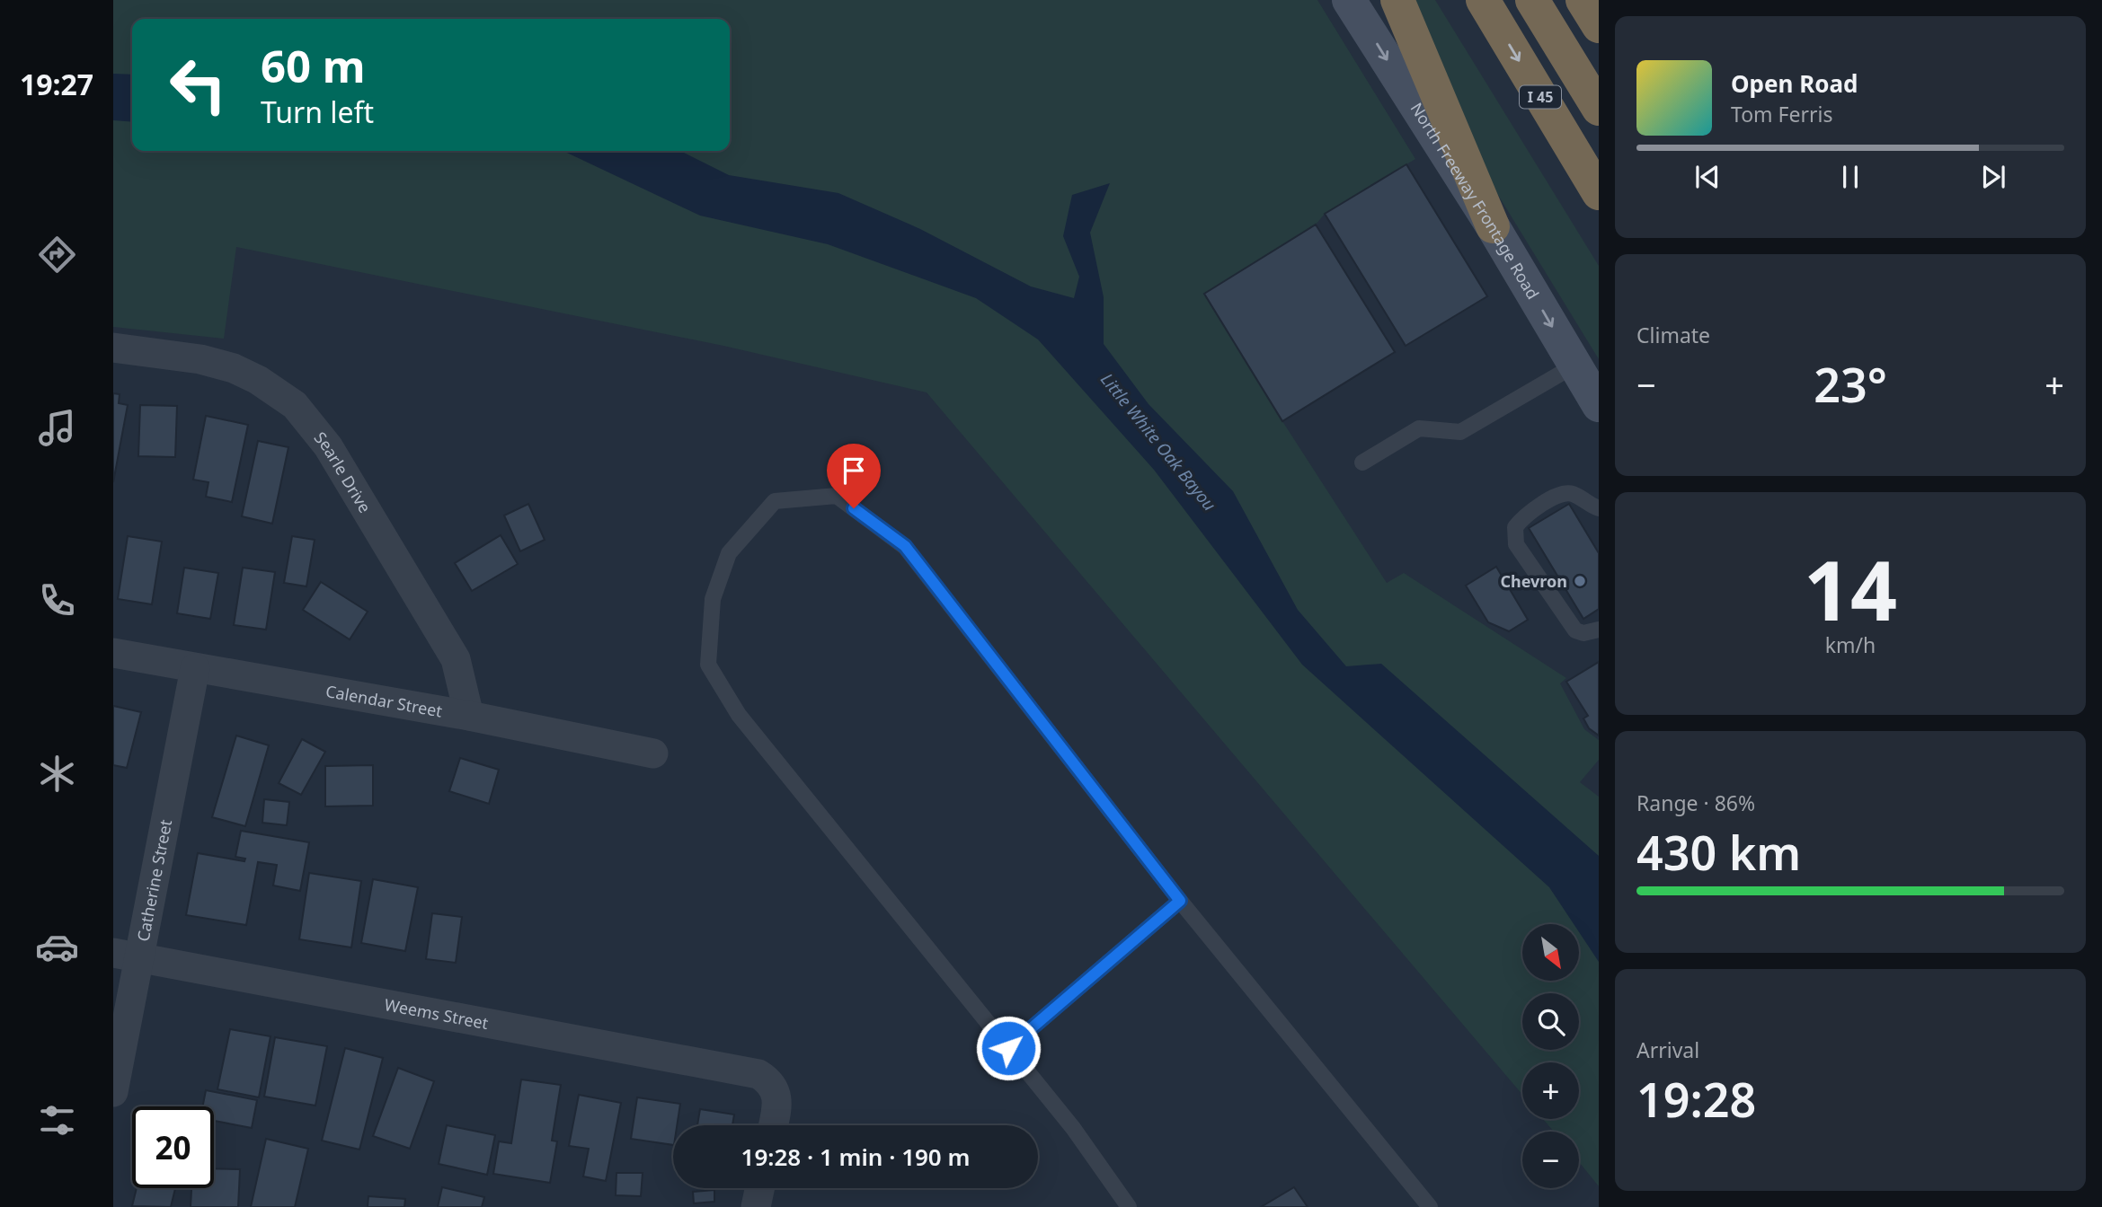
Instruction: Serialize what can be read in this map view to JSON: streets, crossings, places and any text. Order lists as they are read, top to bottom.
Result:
{
  "streets": {
    "highway": ["I 45"],
    "main road": ["North Freeway Frontage Road"],
    "street": [
      "Searle Drive",
      "Calendar Street",
      "Catherine Street",
      "Weems Street"
    ]
  },
  "crossings": [
    ["Searle Drive", "Calendar Street"],
    ["Calendar Street", "Catherine Street"],
    ["Catherine Street", "Weems Street"]
  ],
  "one_way": ["North Freeway Frontage Road"],
  "water": ["Little White Oak Bayou"],
  "places": ["Chevron"],
  "north": "bottom right",
  "page": {
    "tabs": "19:27",
    "turn": ["60 m", "Turn left"],
    "song": ["Open Road", "Tom Ferris"],
    "tile": [
      "Climate",
      ["14", "km/h"],
      ["Range · 86%", "430 km"],
      ["Arrival", "19:28"]
    ],
    "heat": ["−", "23°", "+"],
    "map_buttons": ["+", "−"],
    "limit": "20",
    "trip": "19:28 · 1 min · 190 m"
  }
}
